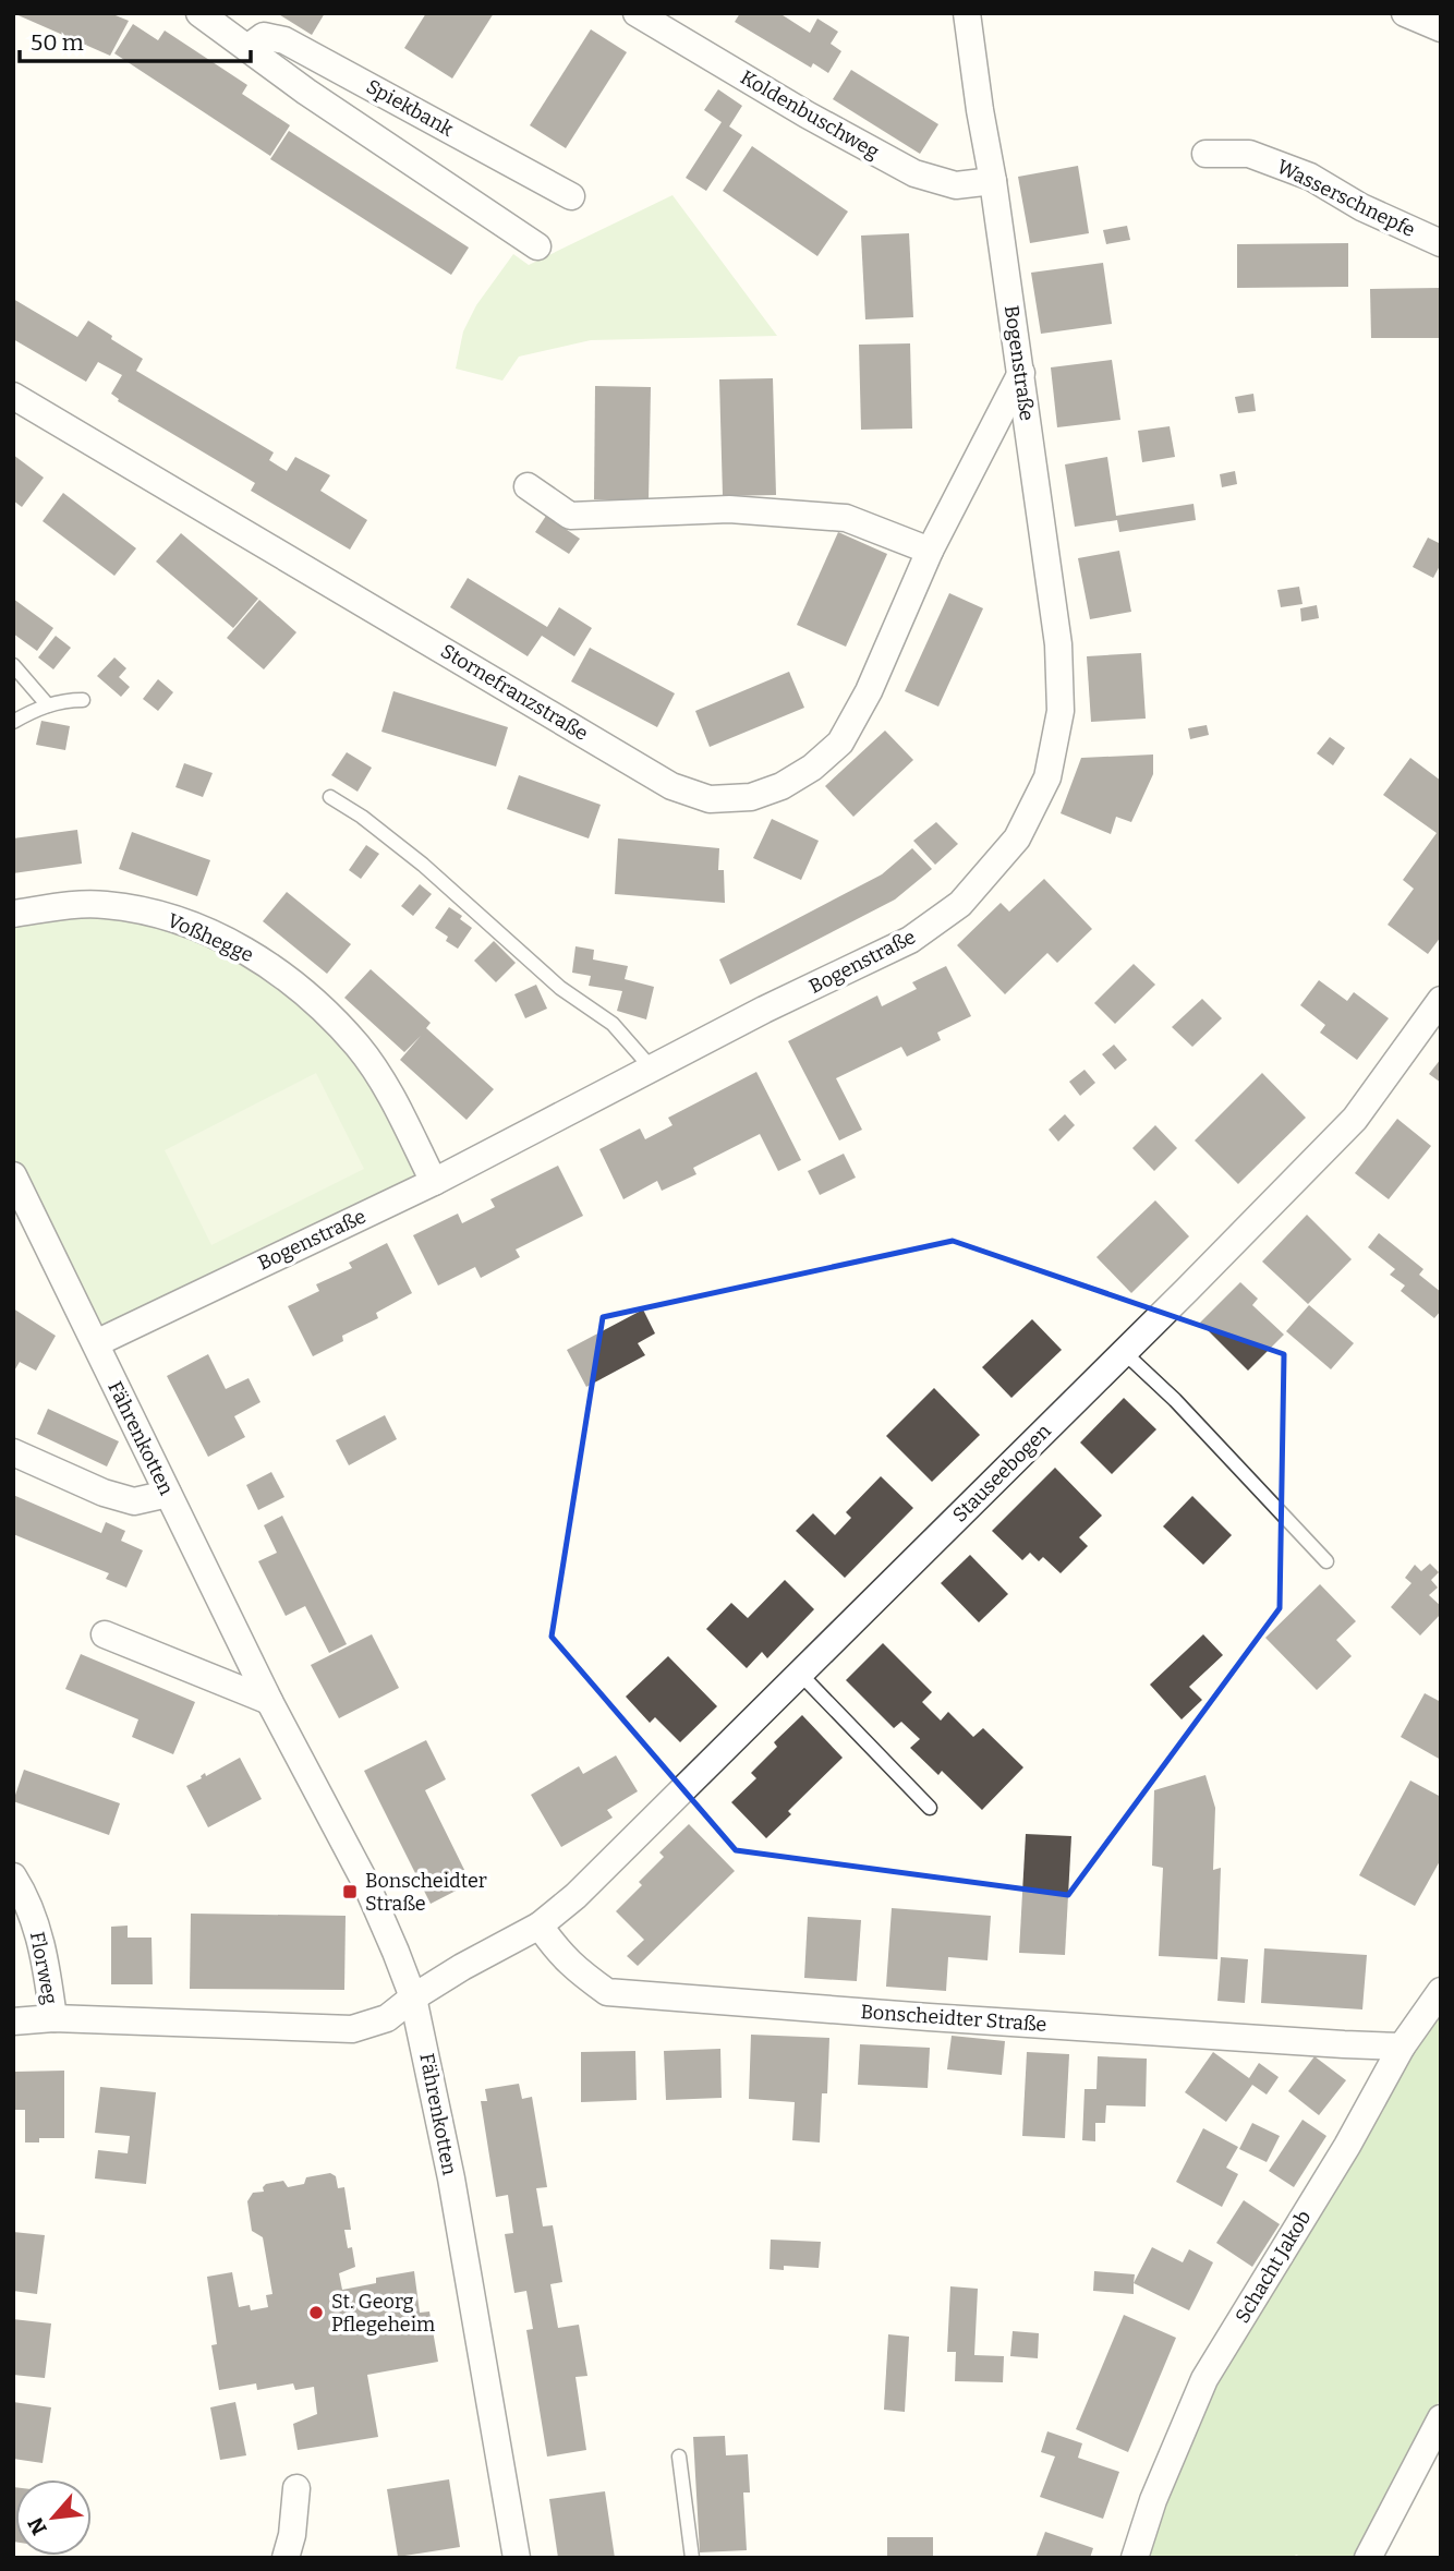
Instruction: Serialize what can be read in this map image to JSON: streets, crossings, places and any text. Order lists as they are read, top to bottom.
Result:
{
  "streets": {
    "street": [
      "Spiekbank",
      "Koldenbuschweg",
      "Wasserschnepfe",
      "Bogenstraße",
      "Stornefranzstraße",
      "Voßhegge",
      "Fährenkotten",
      "Stauseebogen",
      "Florweg",
      "Bonscheidter Straße",
      "Schacht Jakob"
    ]
  },
  "crossings": [
    ["Koldenbuschweg", "Bogenstraße"],
    ["Bogenstraße", "Stornefranzstraße"],
    ["Bogenstraße", "Voßhegge"],
    ["Bogenstraße", "Fährenkotten"],
    ["Stauseebogen", "Bonscheidter Straße"],
    ["Bonscheidter Straße", "Schacht Jakob"]
  ],
  "places": {
    "transit": ["Bonscheidter Straße"],
    "other": ["St. Georg Pflegeheim"]
  },
  "scale_bar": "50 m",
  "north": "bottom left"
}
